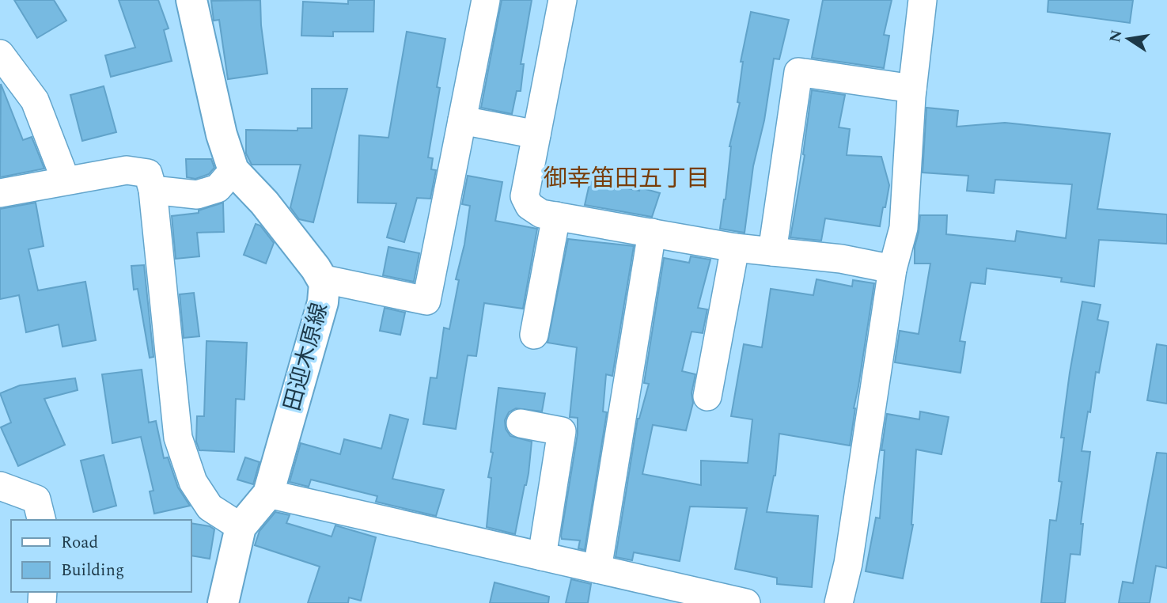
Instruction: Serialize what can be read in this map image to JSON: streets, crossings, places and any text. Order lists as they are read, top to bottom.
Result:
{
  "streets": {
    "main road": ["田迎木原線"]
  },
  "districts": ["御幸笛田五丁目"],
  "legend": ["Road", "Building"],
  "north": "left"
}
